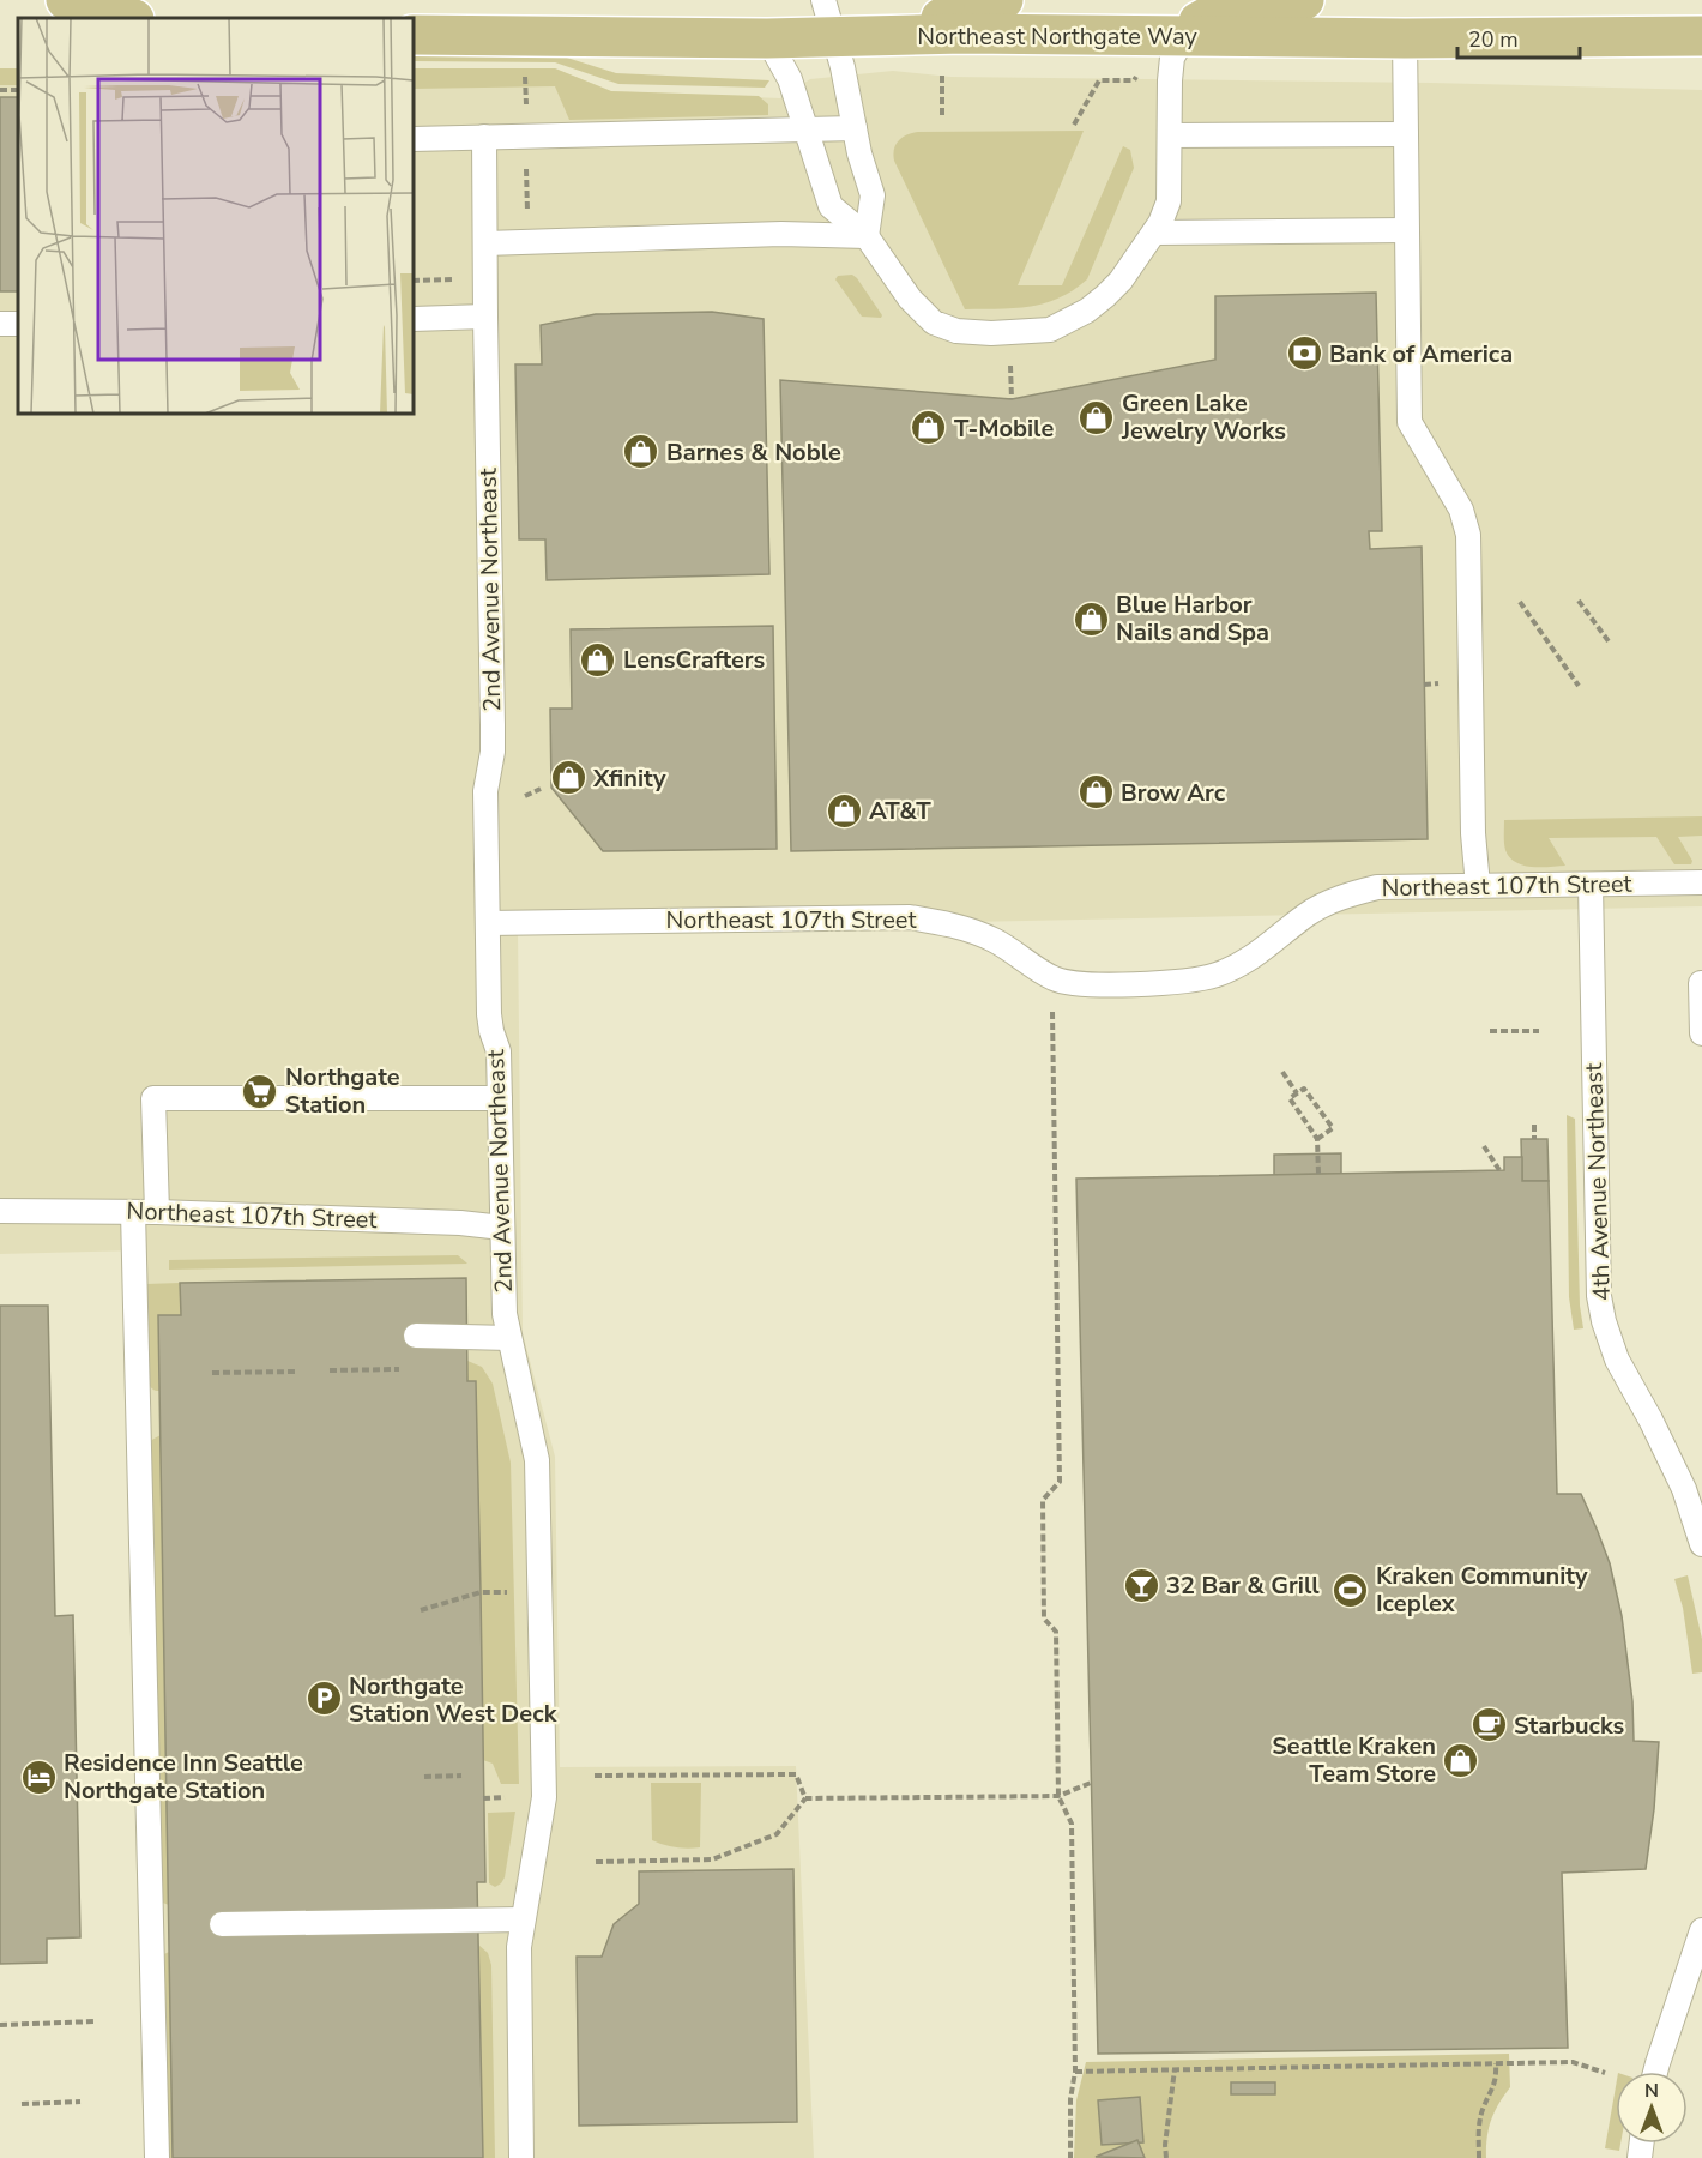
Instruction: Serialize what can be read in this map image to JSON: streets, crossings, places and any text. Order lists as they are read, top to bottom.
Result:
{
  "streets": {
    "main road": ["Northeast Northgate Way"],
    "lane": ["2nd Avenue Northeast", "Northeast 107th Street", "4th Avenue Northeast"]
  },
  "crossings": [
    ["2nd Avenue Northeast", "Northeast 107th Street"],
    ["Northeast 107th Street", "4th Avenue Northeast"]
  ],
  "places": {
    "bank": ["Bank of America"],
    "shop": [
      "Green Lake Jewelry Works",
      "T-Mobile",
      "Barnes & Noble",
      "Blue Harbor Nails and Spa",
      "LensCrafters",
      "Xfinity",
      "Brow Arc",
      "AT&T",
      "Seattle Kraken Team Store"
    ],
    "supermarket": ["Northgate Station"],
    "bar": ["32 Bar & Grill"],
    "sports": ["Kraken Community Iceplex"],
    "parking": ["Northgate Station West Deck"],
    "cafe": ["Starbucks"],
    "hotel": ["Residence Inn Seattle Northgate Station"]
  },
  "scale_bar": "20 m",
  "north": "top"
}
